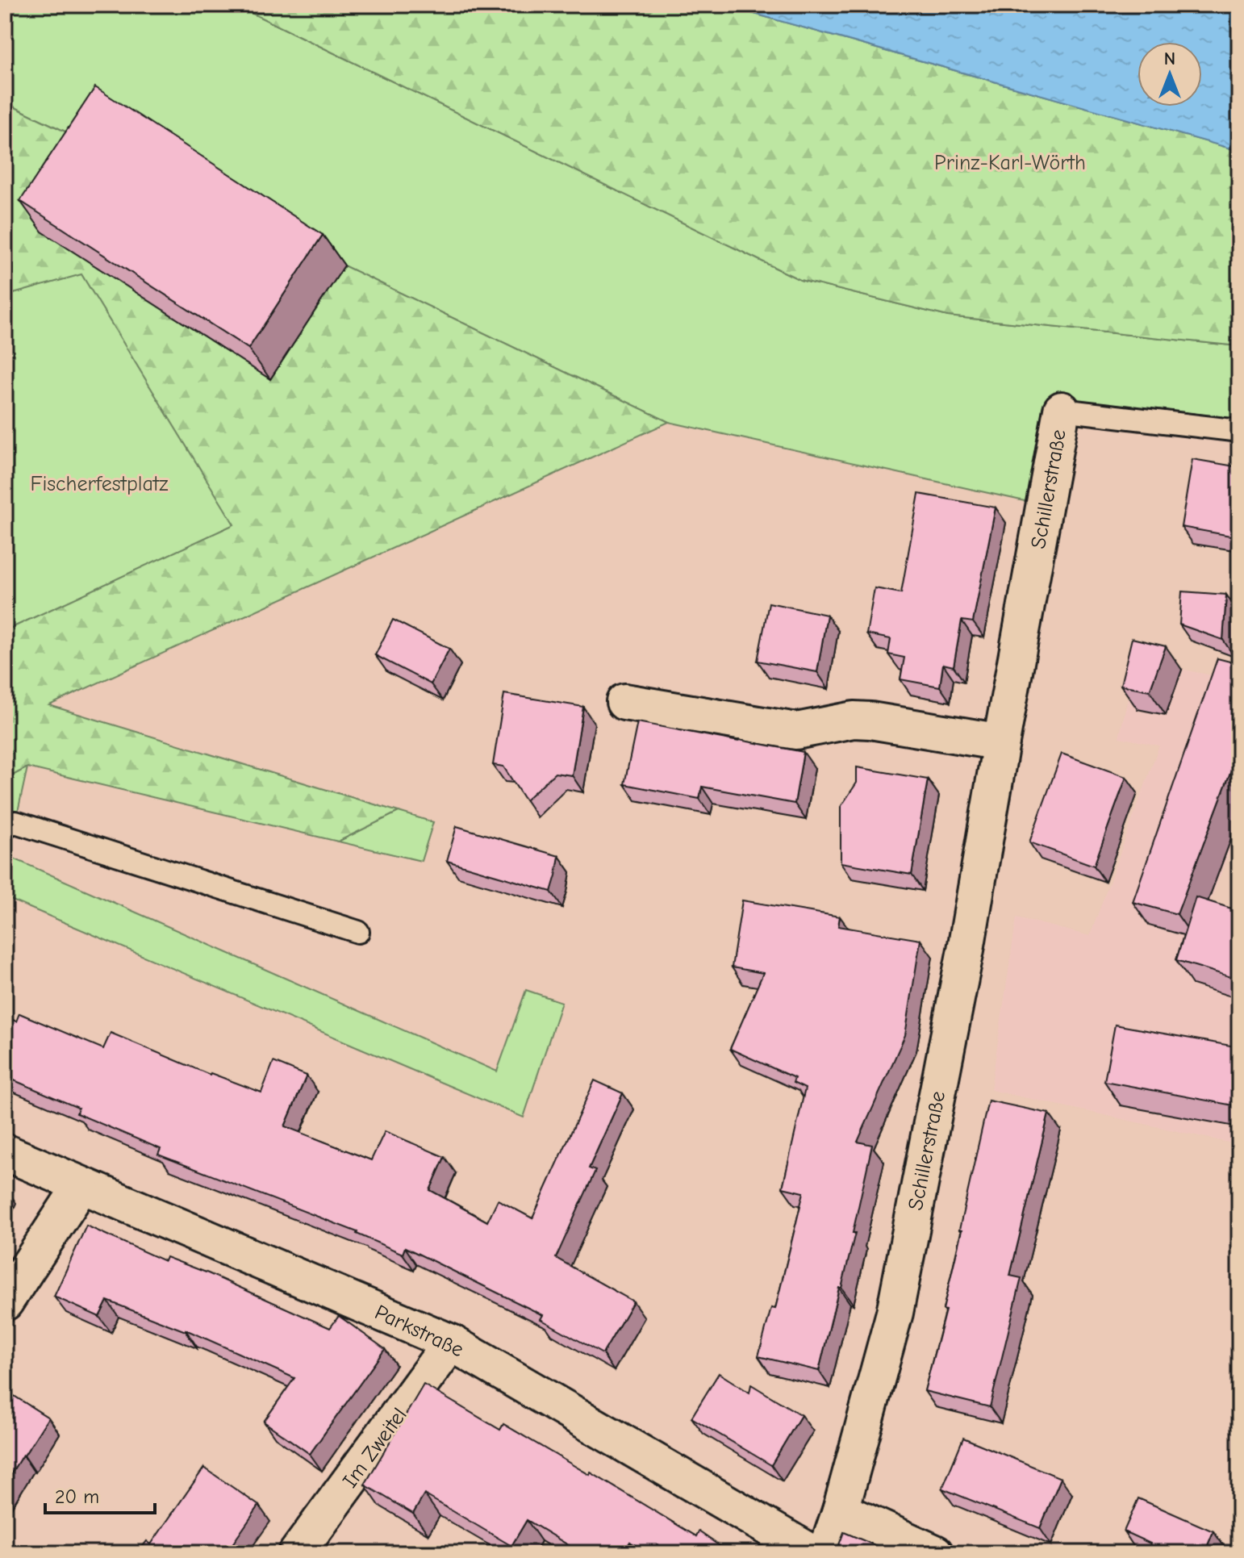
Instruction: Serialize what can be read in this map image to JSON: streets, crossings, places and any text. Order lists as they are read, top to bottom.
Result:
{
  "streets": {
    "street": ["Schillerstraße", "Parkstraße", "Im Zweitel"]
  },
  "crossings": [
    ["Parkstraße", "Im Zweitel"]
  ],
  "parks": ["Prinz-Karl-Wörth", "Fischerfestplatz"],
  "scale_bar": "20 m",
  "north": "top"
}
